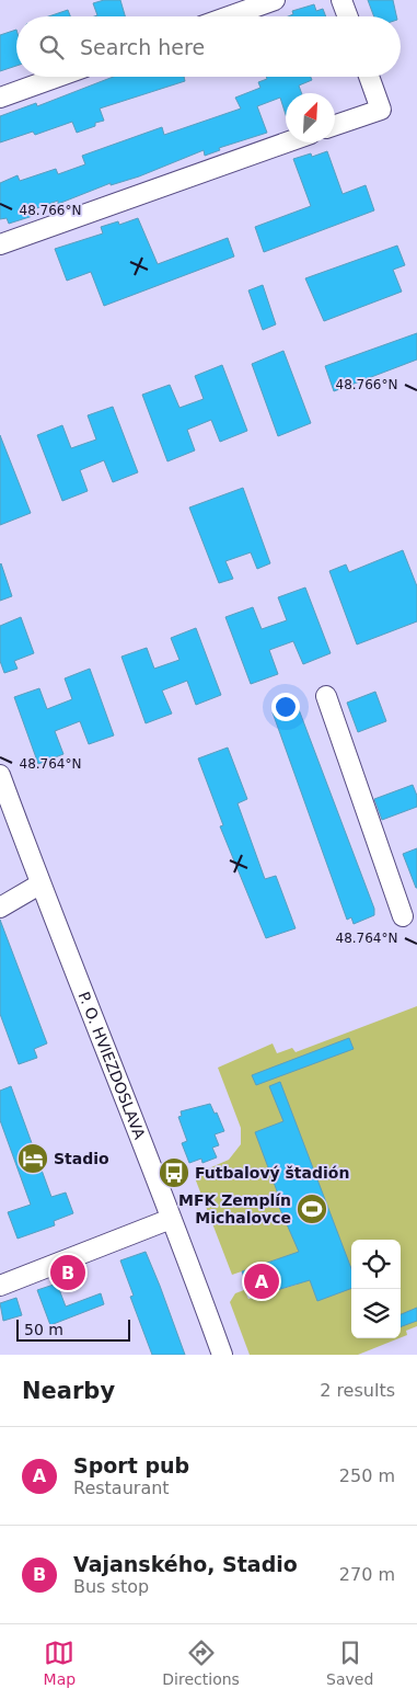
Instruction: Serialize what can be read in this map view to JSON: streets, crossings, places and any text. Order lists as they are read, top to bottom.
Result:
{
  "streets": {
    "street": ["P. O. HVIEZDOSLAVA"]
  },
  "places": {
    "hotel": ["Stadio"],
    "bus stop": ["Futbalový štadión"],
    "sports": ["MFK Zemplín Michalovce"]
  },
  "scale_bar": "50 m",
  "north": "top right",
  "page": {
    "search": "Search here",
    "pins": ["B", "A"],
    "scale": "50 m",
    "heading": ["Nearby", "2 results"],
    "list": [
      {
        "mark": "A",
        "name": "Sport pub",
        "note": "Restaurant",
        "value": "250 m"
      },
      {
        "mark": "B",
        "name": "Vajanského, Stadio",
        "note": "Bus stop",
        "value": "270 m"
      }
    ],
    "nav": ["Map", "Directions", "Saved"]
  },
  "coordinates": ["48.766°N", "48.764°N"]
}
